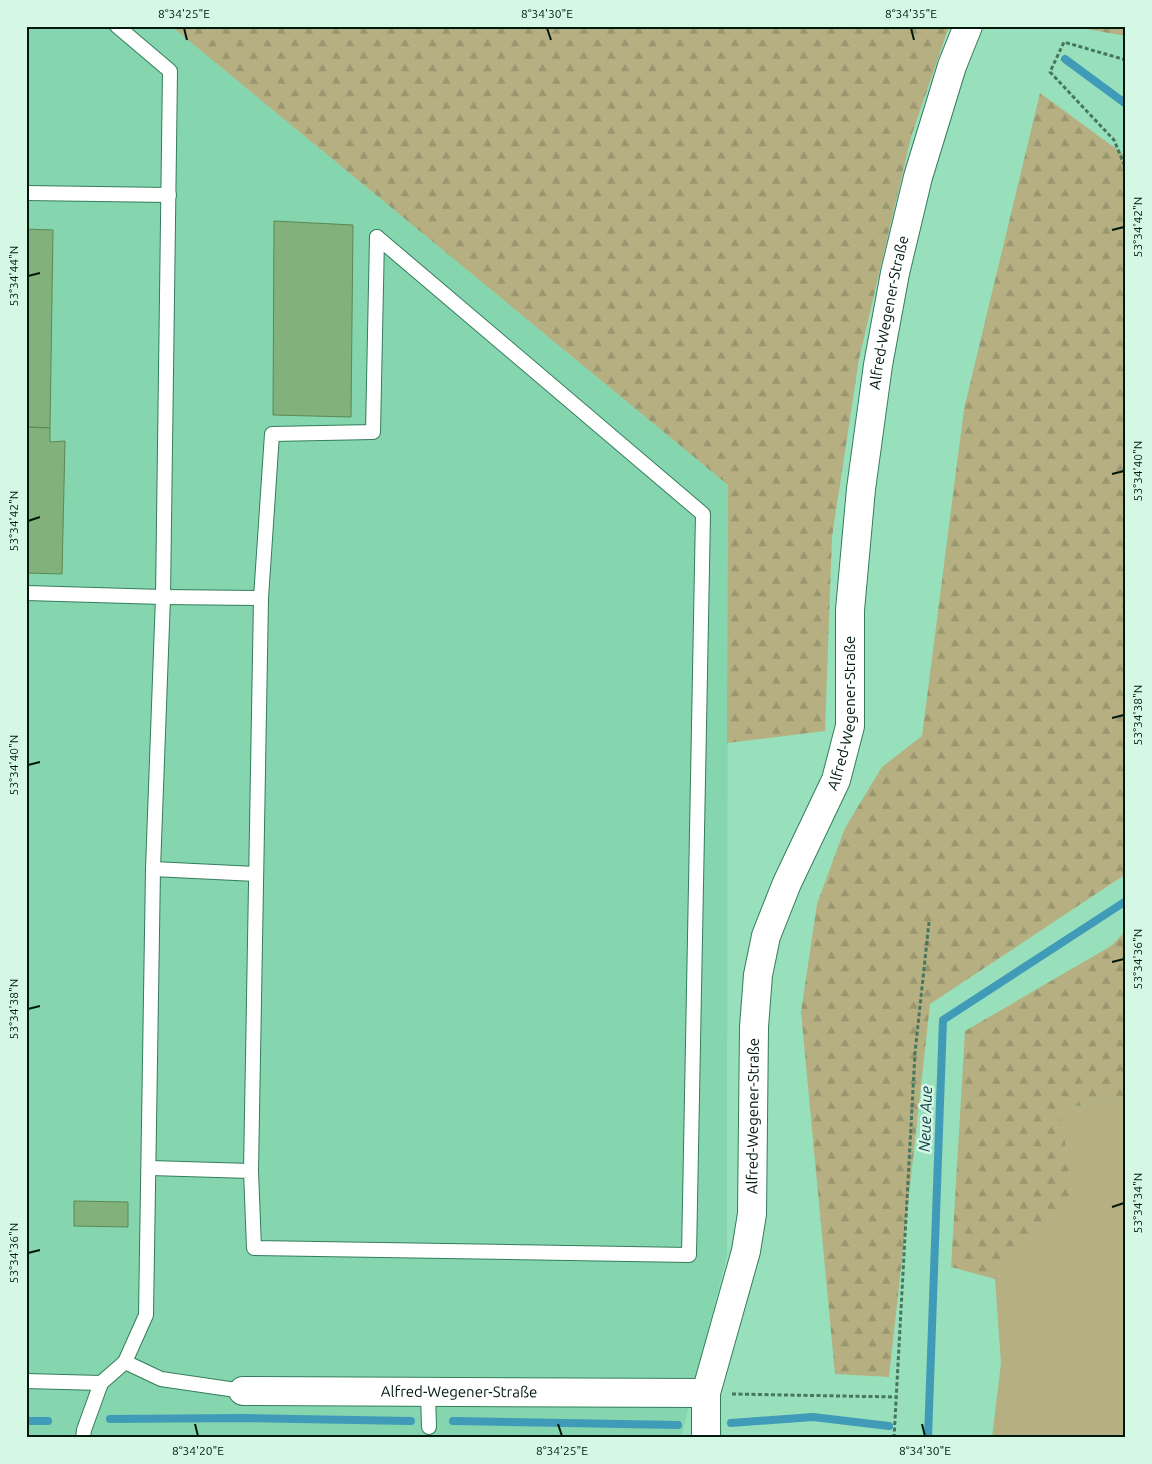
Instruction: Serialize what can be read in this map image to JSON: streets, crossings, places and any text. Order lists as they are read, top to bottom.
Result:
{
  "streets": {
    "street": ["Alfred-Wegener-Straße"]
  },
  "water": ["Neue Aue"],
  "coordinates": [
    "8°34'25\"E",
    "8°34'30\"E",
    "8°34'35\"E",
    "53°34'42\"N",
    "53°34'44\"N",
    "53°34'40\"N",
    "53°34'38\"N",
    "53°34'36\"N",
    "53°34'34\"N",
    "8°34'20\"E"
  ]
}
